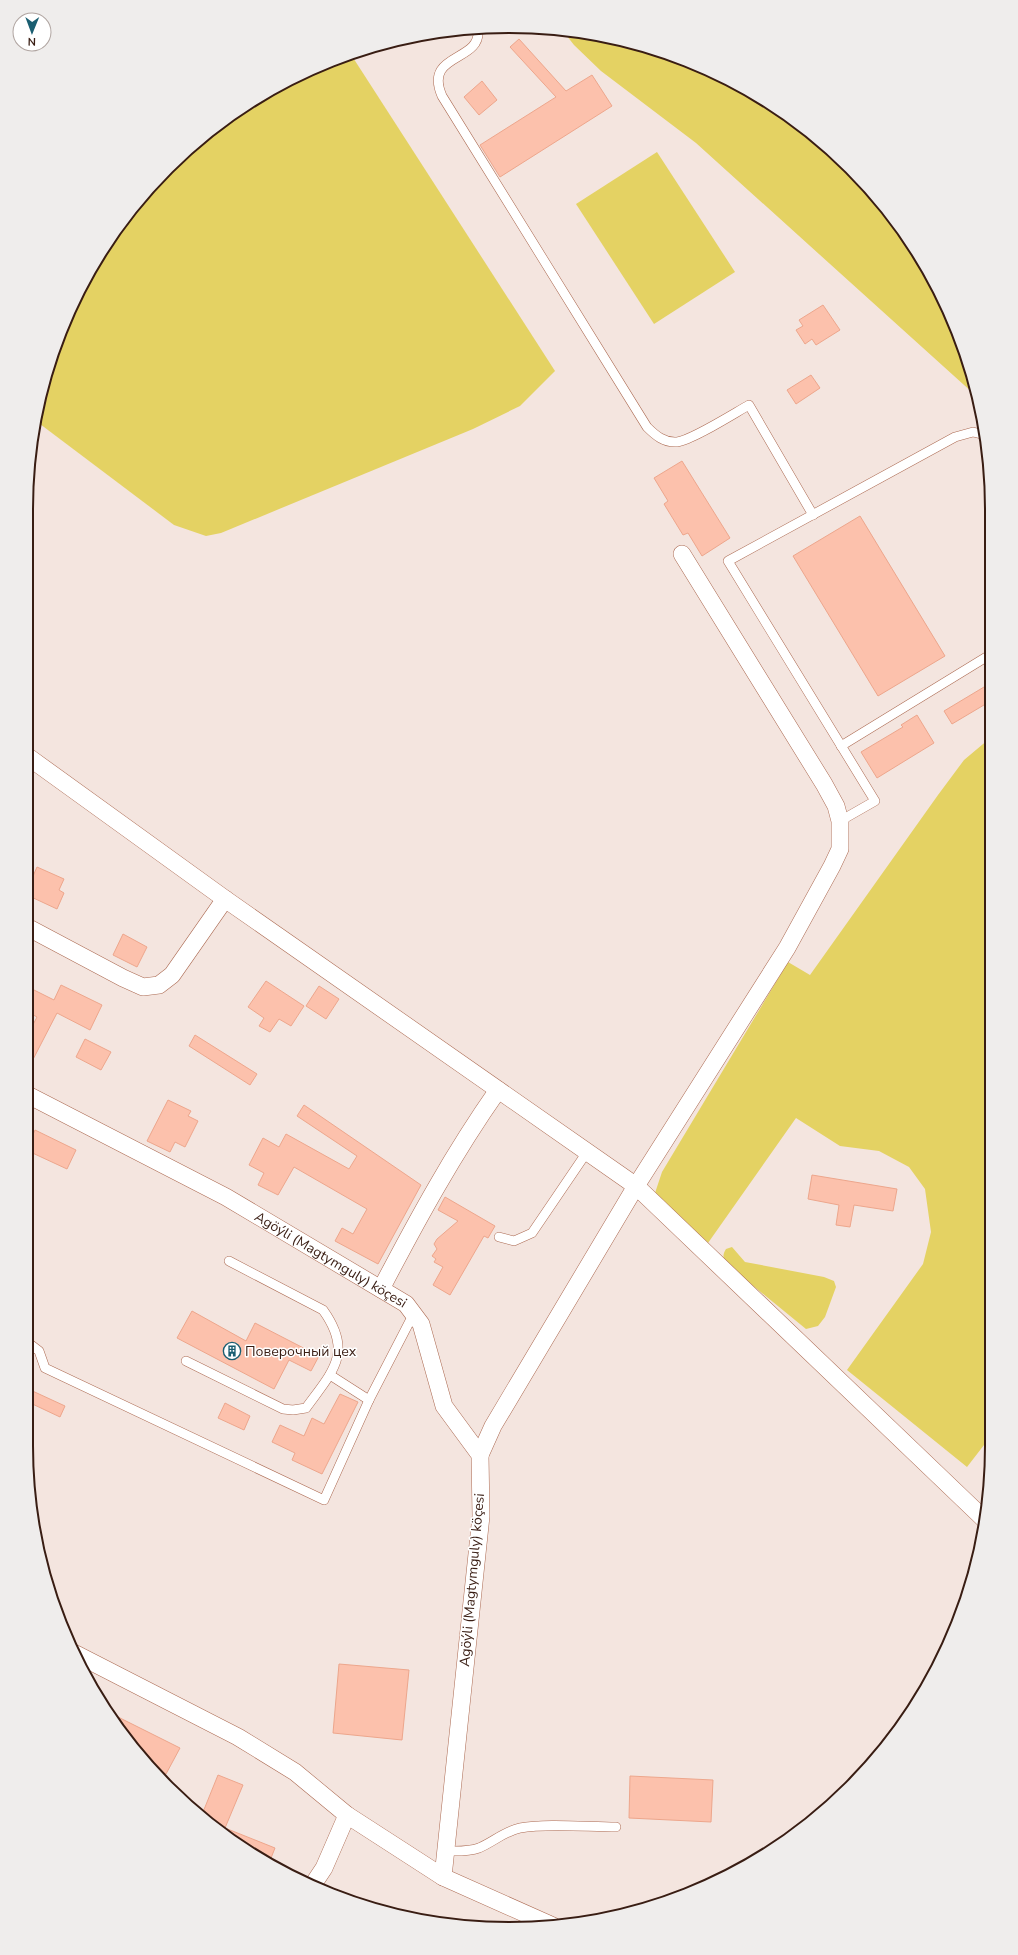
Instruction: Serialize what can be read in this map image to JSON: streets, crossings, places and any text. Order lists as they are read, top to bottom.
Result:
{
  "streets": {
    "street": ["Agöýli (Magtymguly) köçesi"]
  },
  "places": {
    "building": ["Поверочный цех"]
  },
  "north": "bottom"
}
